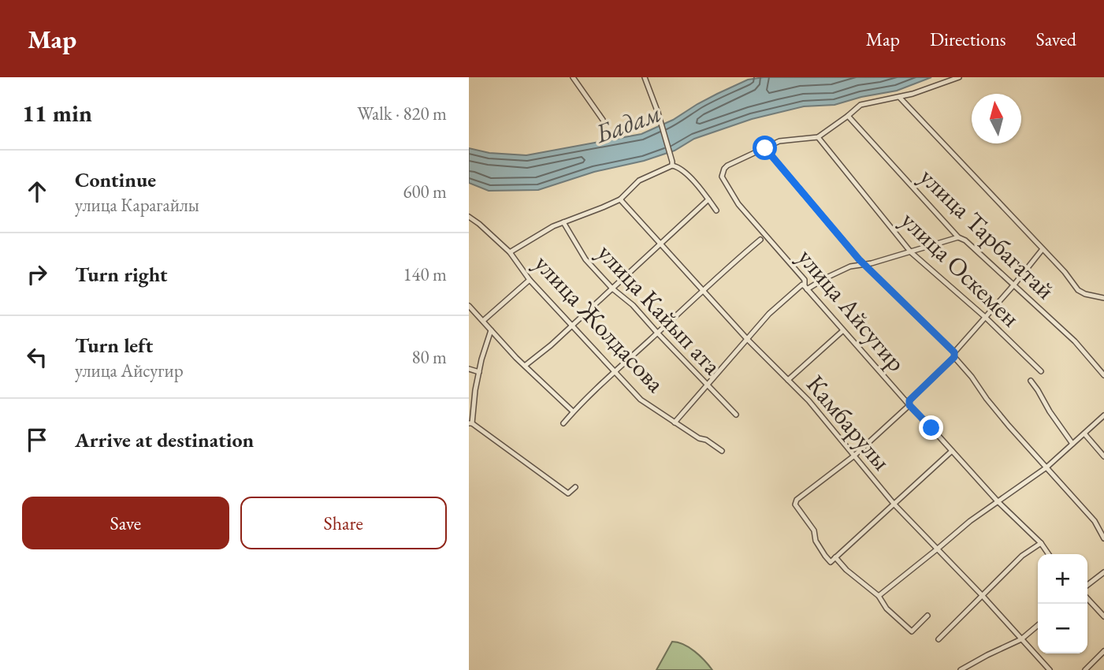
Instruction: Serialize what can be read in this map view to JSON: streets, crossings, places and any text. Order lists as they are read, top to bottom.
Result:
{
  "streets": {
    "street": [
      "улица Тарбагатай",
      "улица Оскемен",
      "улица Кайып ата",
      "улица Айсугир",
      "улица Жолдасова",
      "Камбарулы"
    ]
  },
  "water": ["Бадам"],
  "north": "top",
  "page": {
    "header": "Map",
    "nav": ["Map", "Directions", "Saved"],
    "heading": ["11 min", "Walk · 820 m"],
    "list": [
      ["Continue", "улица Карагайлы", "600 m"],
      ["Turn right", "140 m"],
      ["Turn left", "улица Айсугир", "80 m"],
      "Arrive at destination"
    ],
    "buttons": ["Save", "Share"],
    "map_buttons": ["+", "−"]
  }
}
